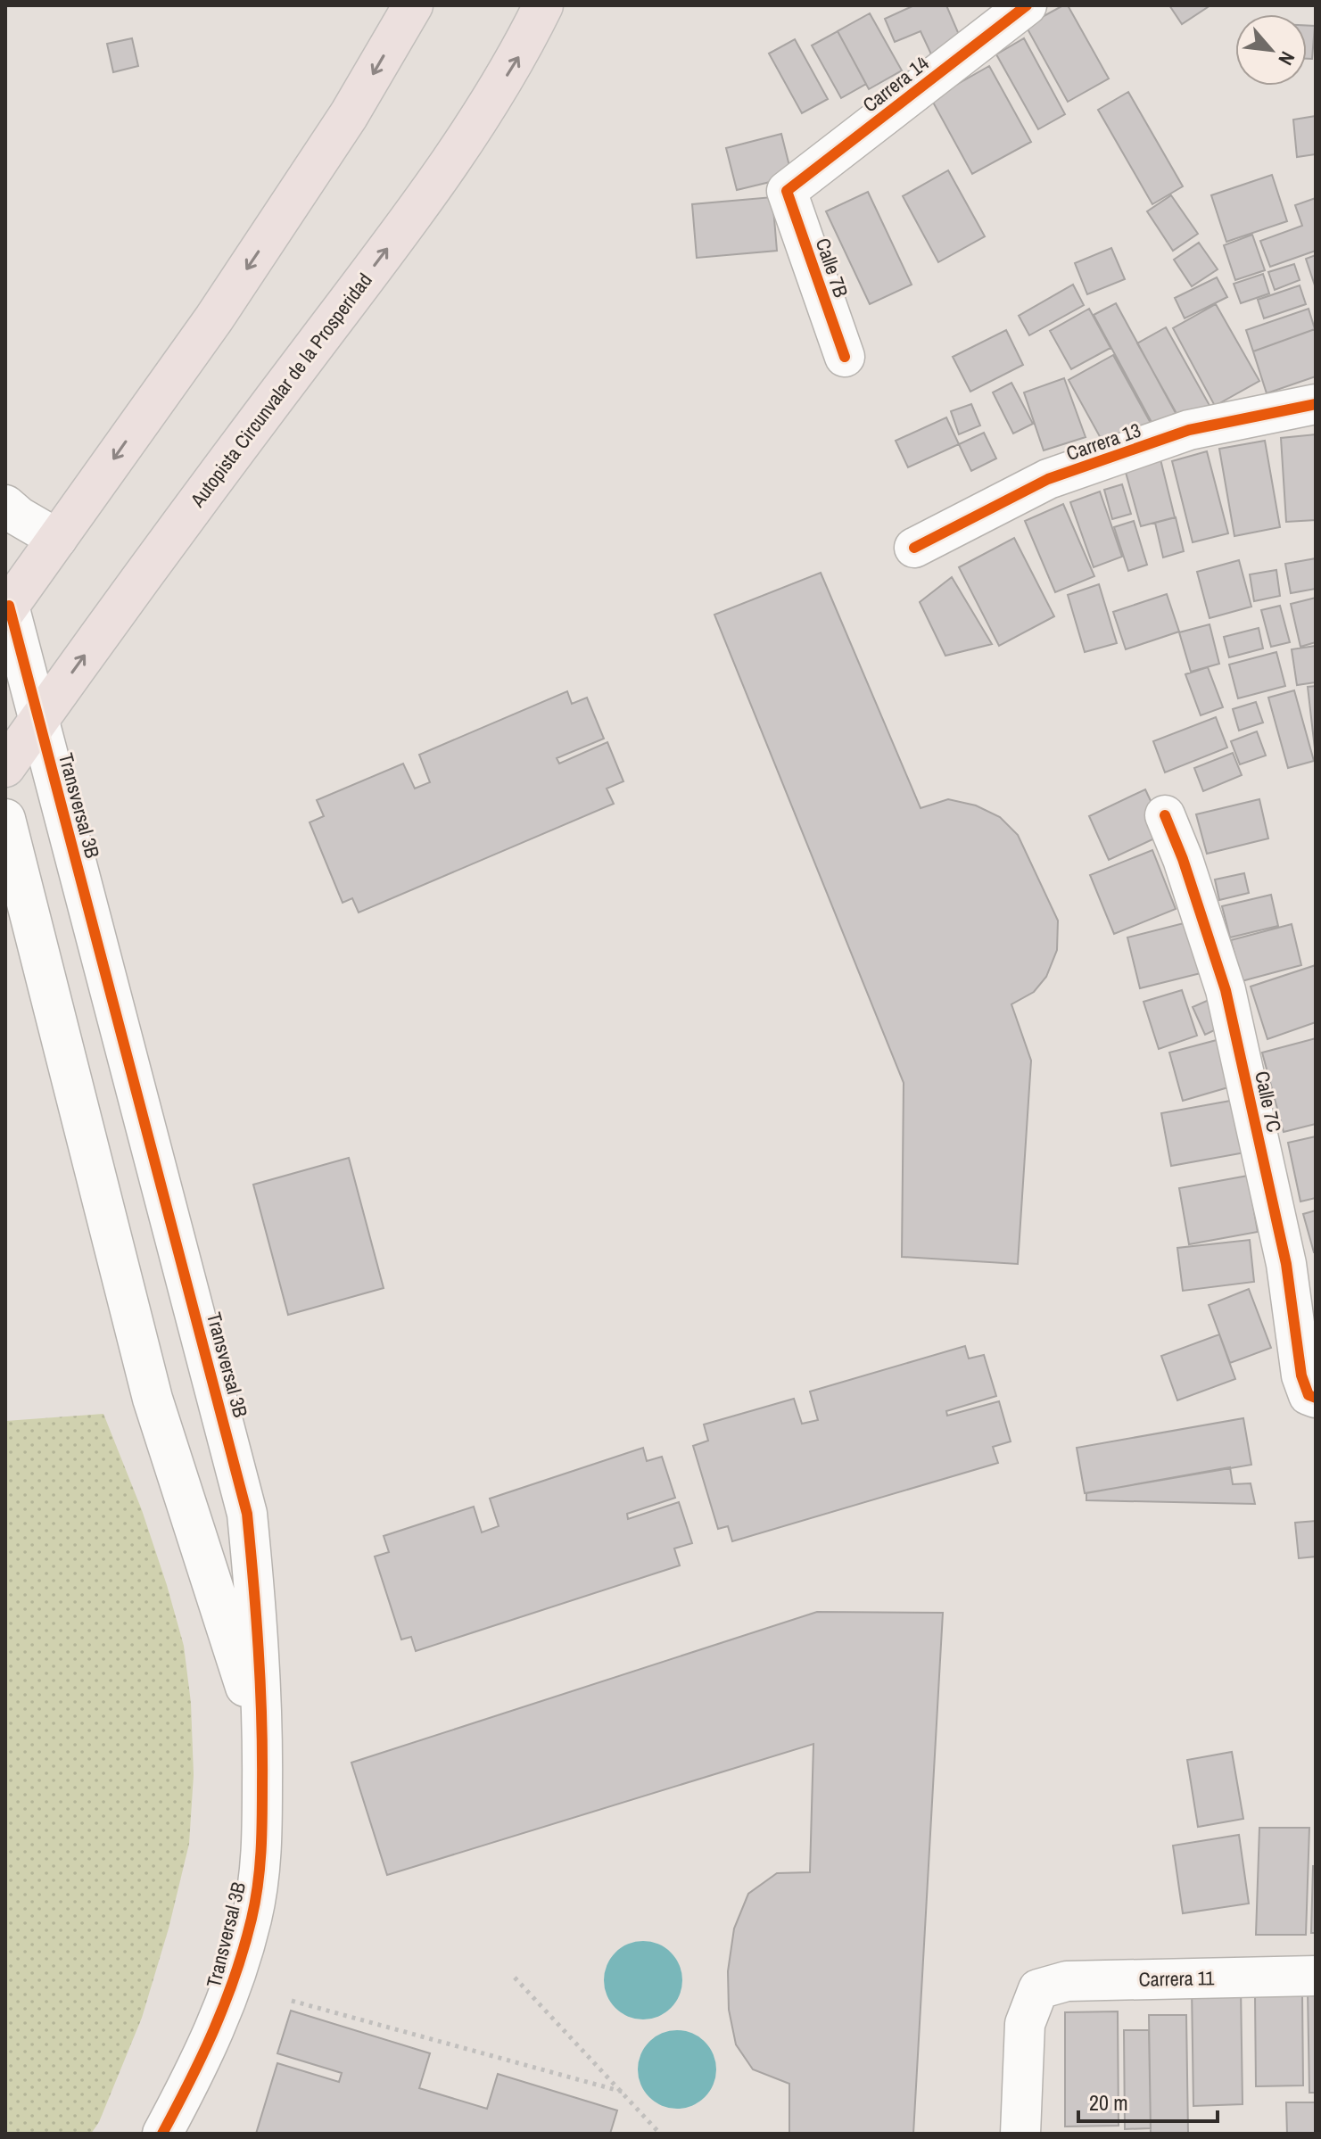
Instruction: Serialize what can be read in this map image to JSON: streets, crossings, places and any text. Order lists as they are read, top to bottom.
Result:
{
  "streets": {
    "highway": ["Autopista Circunvalar de la Prosperidad"],
    "street": [
      "Carrera 14",
      "Calle 7B",
      "Carrera 13",
      "Transversal 3B",
      "Calle 7C",
      "Carrera 11"
    ]
  },
  "crossings": [
    ["Carrera 14", "Calle 7B"],
    ["Autopista Circunvalar de la Prosperidad", "Transversal 3B"]
  ],
  "scale_bar": "20 m",
  "north": "bottom right"
}
